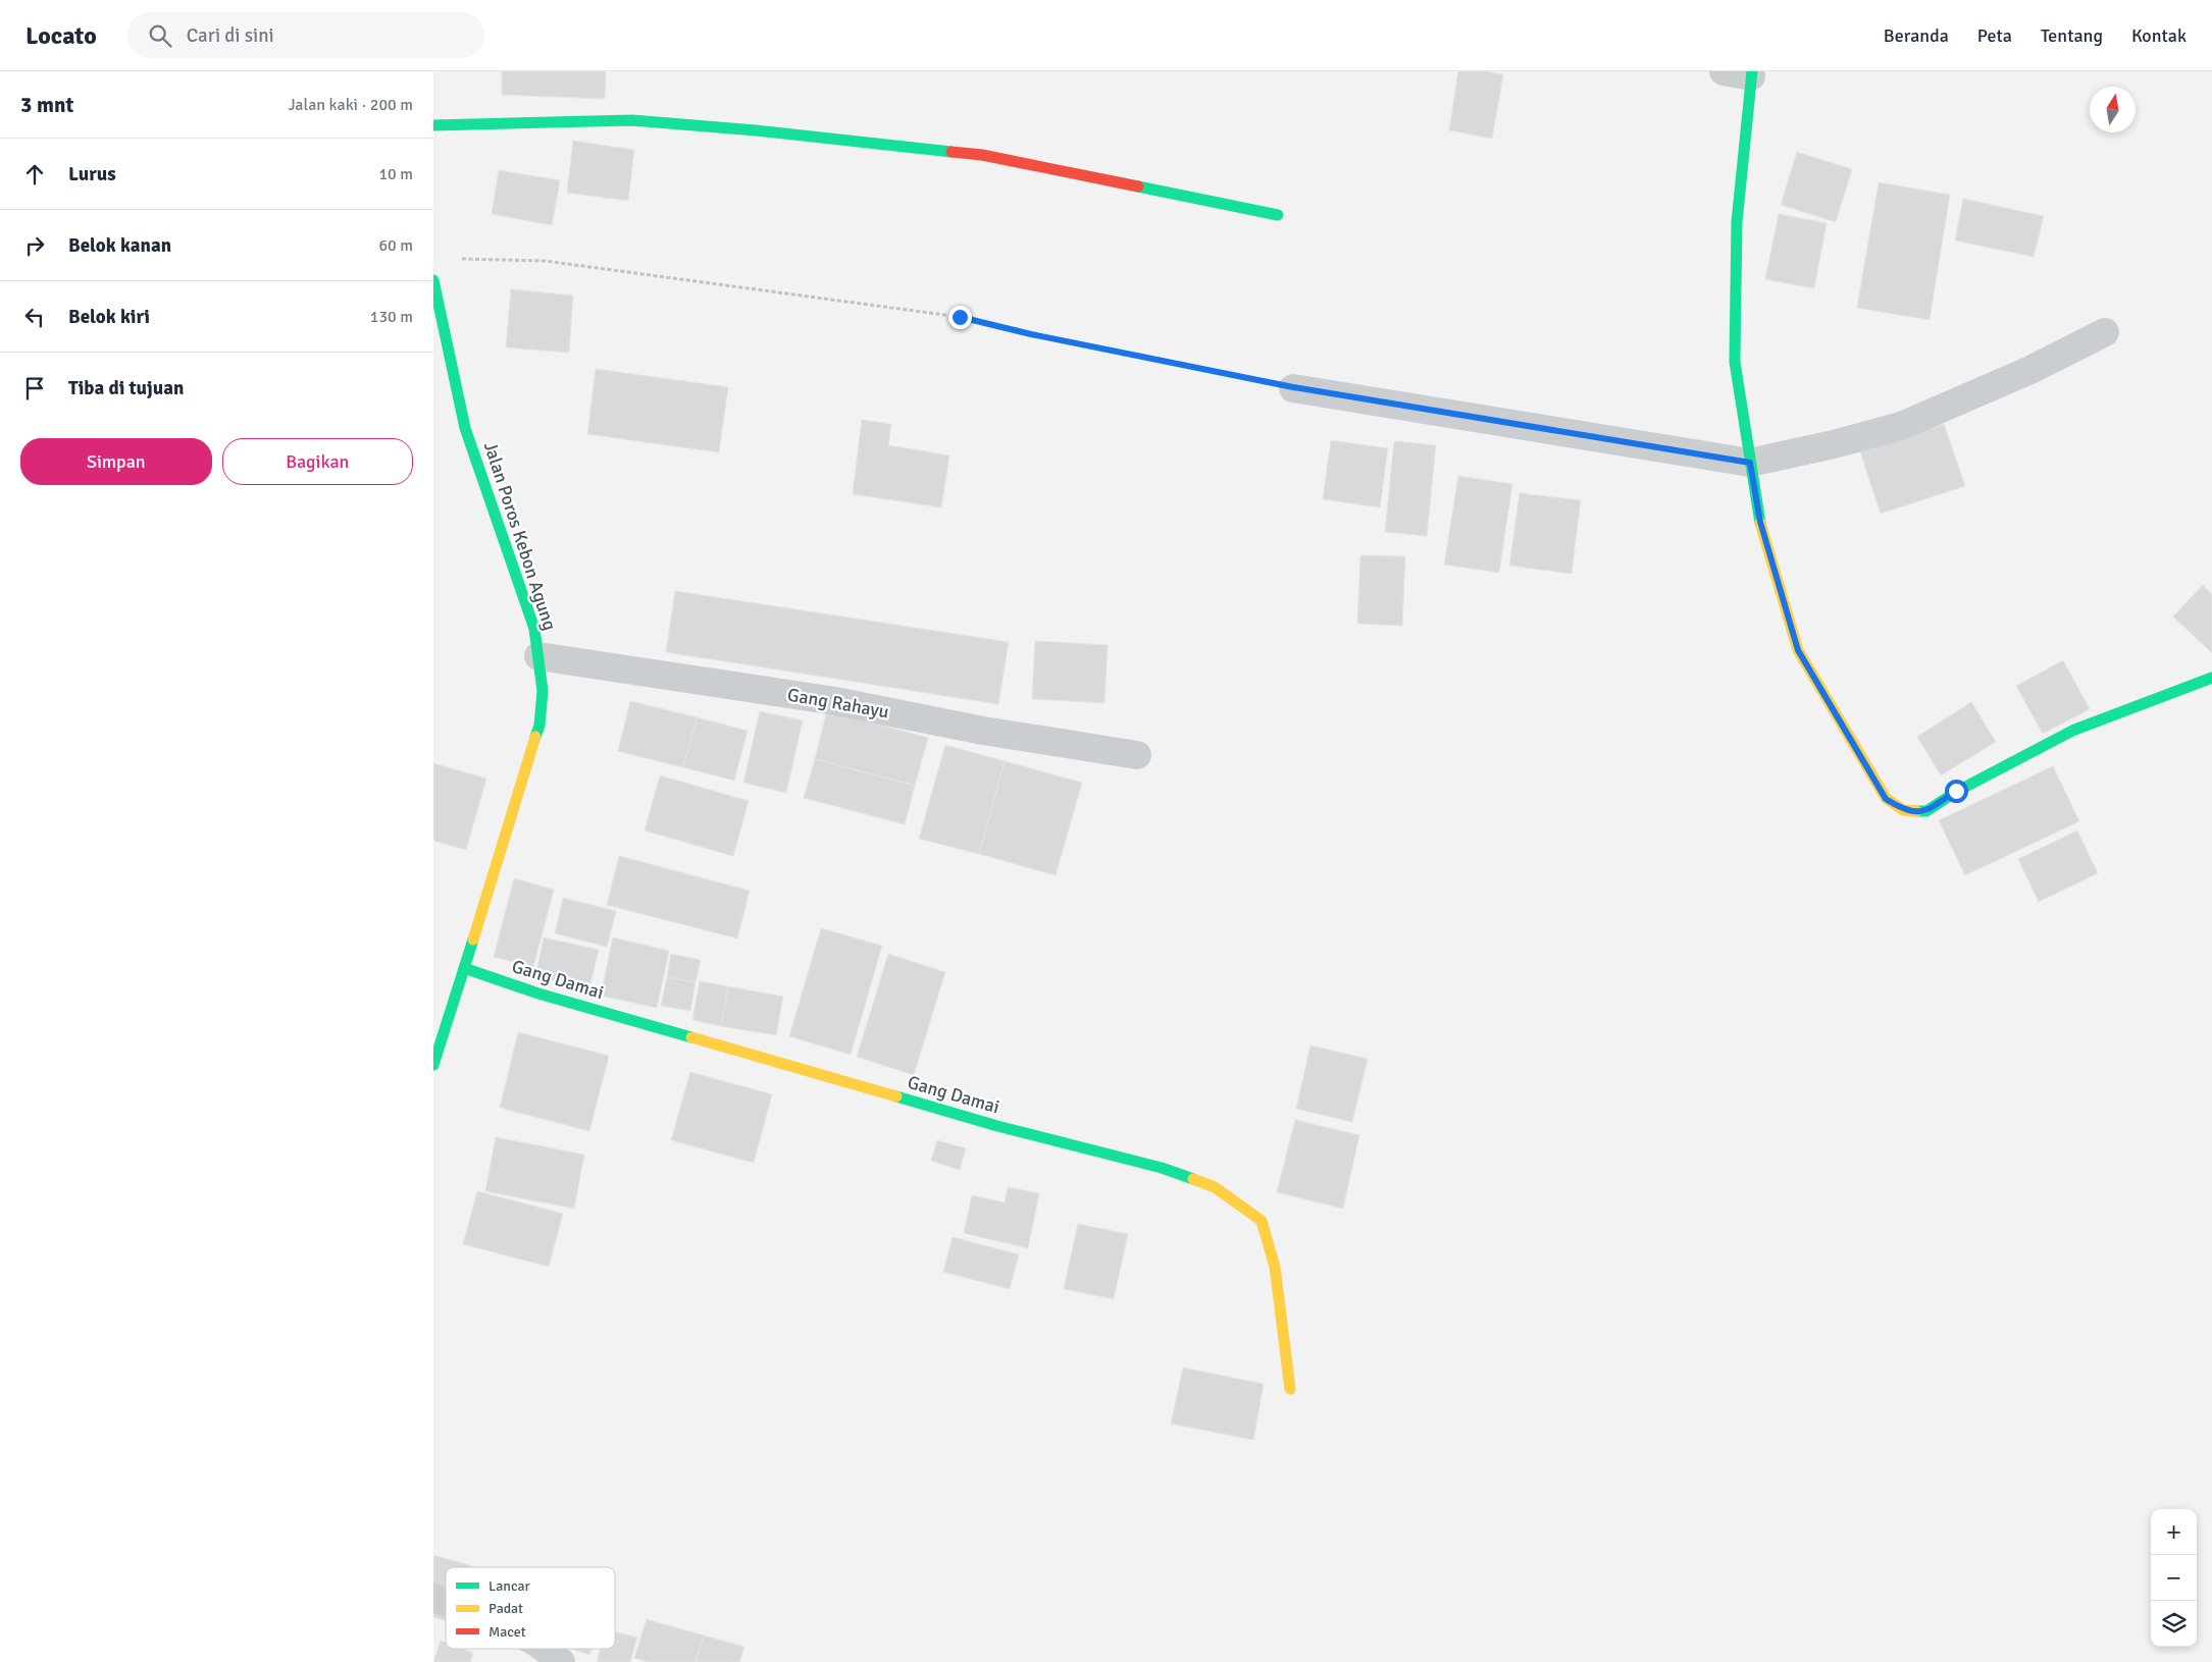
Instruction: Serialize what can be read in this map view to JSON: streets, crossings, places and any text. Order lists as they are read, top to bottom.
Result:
{
  "streets": {
    "street": ["Jalan Poros Kebon Agung", "Gang Rahayu", "Gang Damai"]
  },
  "crossings": [
    ["Jalan Poros Kebon Agung", "Gang Rahayu"],
    ["Jalan Poros Kebon Agung", "Gang Damai"]
  ],
  "legend": ["Lancar", "Padat", "Macet"],
  "north": "top",
  "page": {
    "header": "Locato",
    "search": "Cari di sini",
    "nav": [
      "Beranda",
      "Peta",
      "Tentang",
      "Kontak"
    ],
    "heading": ["3 mnt", "Jalan kaki · 200 m"],
    "list": [
      ["Lurus", "10 m"],
      ["Belok kanan", "60 m"],
      ["Belok kiri", "130 m"],
      "Tiba di tujuan"
    ],
    "buttons": ["Simpan", "Bagikan"],
    "map_buttons": ["+", "−"]
  }
}
